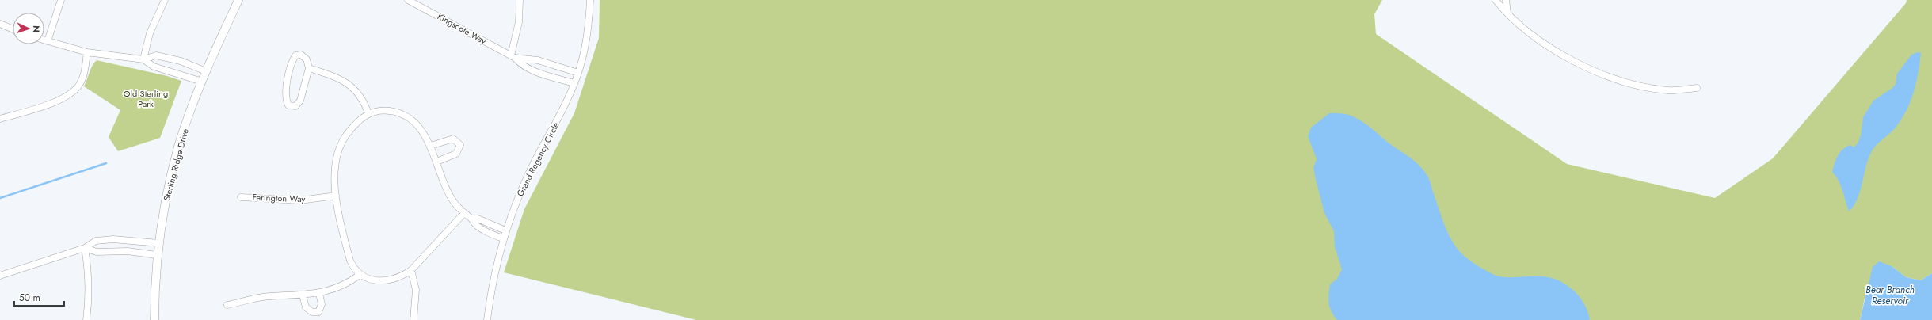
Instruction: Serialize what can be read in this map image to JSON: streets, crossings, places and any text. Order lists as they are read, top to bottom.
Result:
{
  "streets": {
    "street": [
      "Kingscote Way",
      "Grand Regency Circle",
      "Sterling Ridge Drive",
      "Farington Way"
    ]
  },
  "crossings": [
    ["Kingscote Way", "Grand Regency Circle"]
  ],
  "water": ["Bear Branch Reservoir"],
  "parks": ["Old Sterling Park"],
  "scale_bar": "50 m",
  "north": "right"
}
